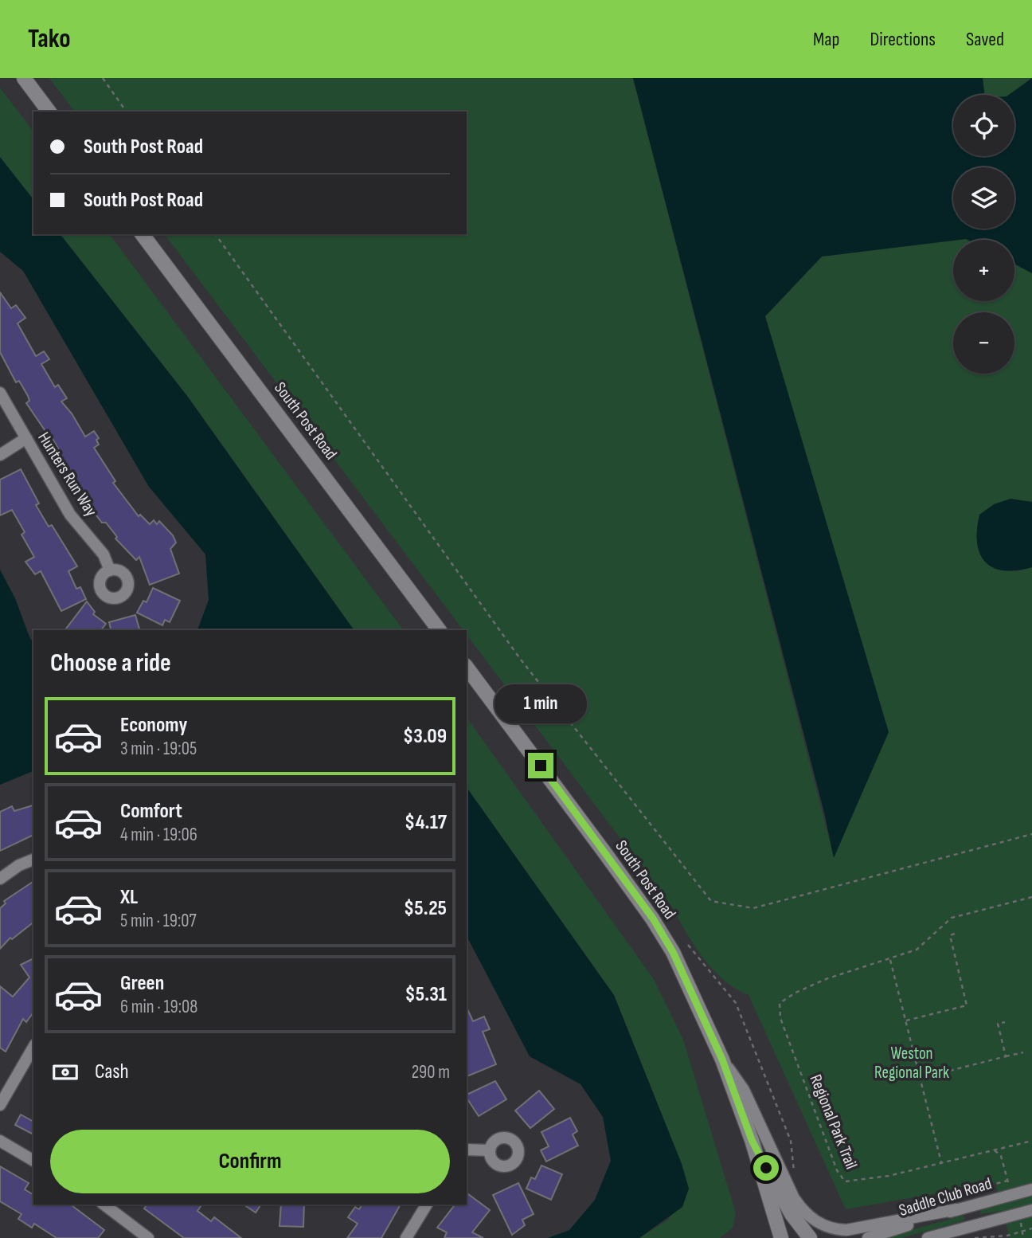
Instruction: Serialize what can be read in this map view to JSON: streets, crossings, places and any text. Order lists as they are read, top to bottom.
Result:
{
  "streets": {
    "street": ["South Post Road", "Hunters Run Way", "Saddle Club Road"],
    "path": ["Regional Park Trail"]
  },
  "parks": ["Weston Regional Park"],
  "page": {
    "header": "Tako",
    "nav": ["Map", "Directions", "Saved"],
    "map_buttons": ["+", "−"],
    "banner": ["South Post Road", "South Post Road"],
    "heading": "Choose a ride",
    "bubble": "1 min",
    "list": [
      {
        "name": "Economy",
        "note": "3 min · 19:05",
        "value": "$3.09"
      },
      {
        "name": "Comfort",
        "note": "4 min · 19:06",
        "value": "$4.17"
      },
      {
        "name": "XL",
        "note": "5 min · 19:07",
        "value": "$5.25"
      },
      {
        "name": "Green",
        "note": "6 min · 19:08",
        "value": "$5.31"
      }
    ],
    "pay": ["Cash", "290 m"],
    "buttons": "Confirm"
  }
}
